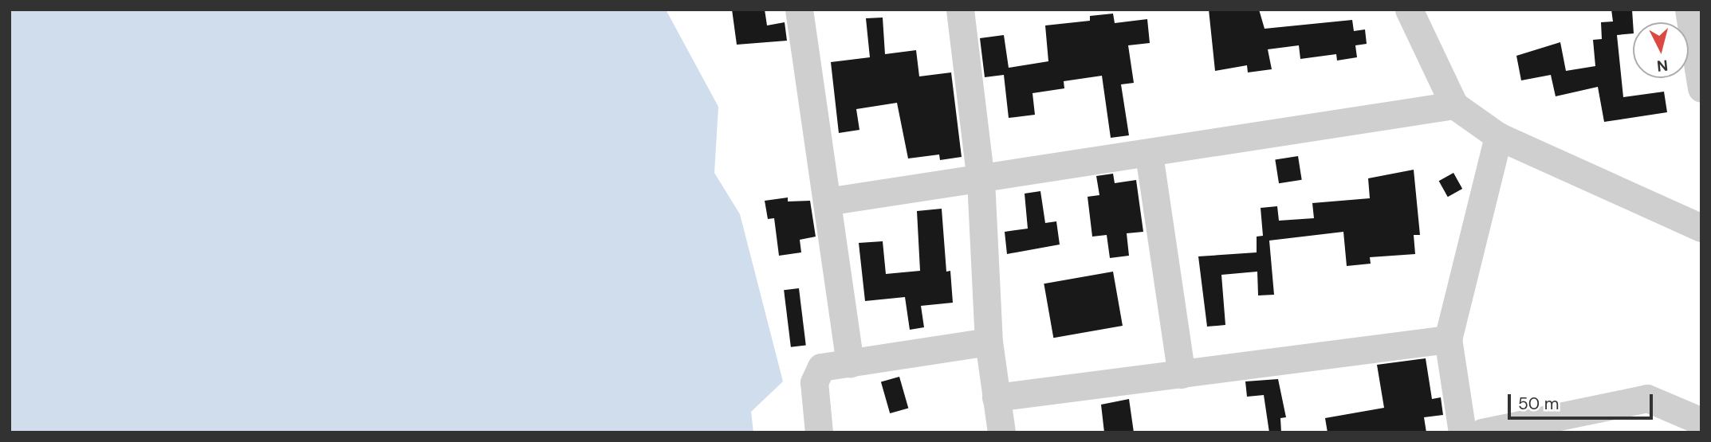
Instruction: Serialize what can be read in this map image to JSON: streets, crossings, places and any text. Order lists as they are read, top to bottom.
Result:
{
  "scale_bar": "50 m",
  "north": "bottom"
}
